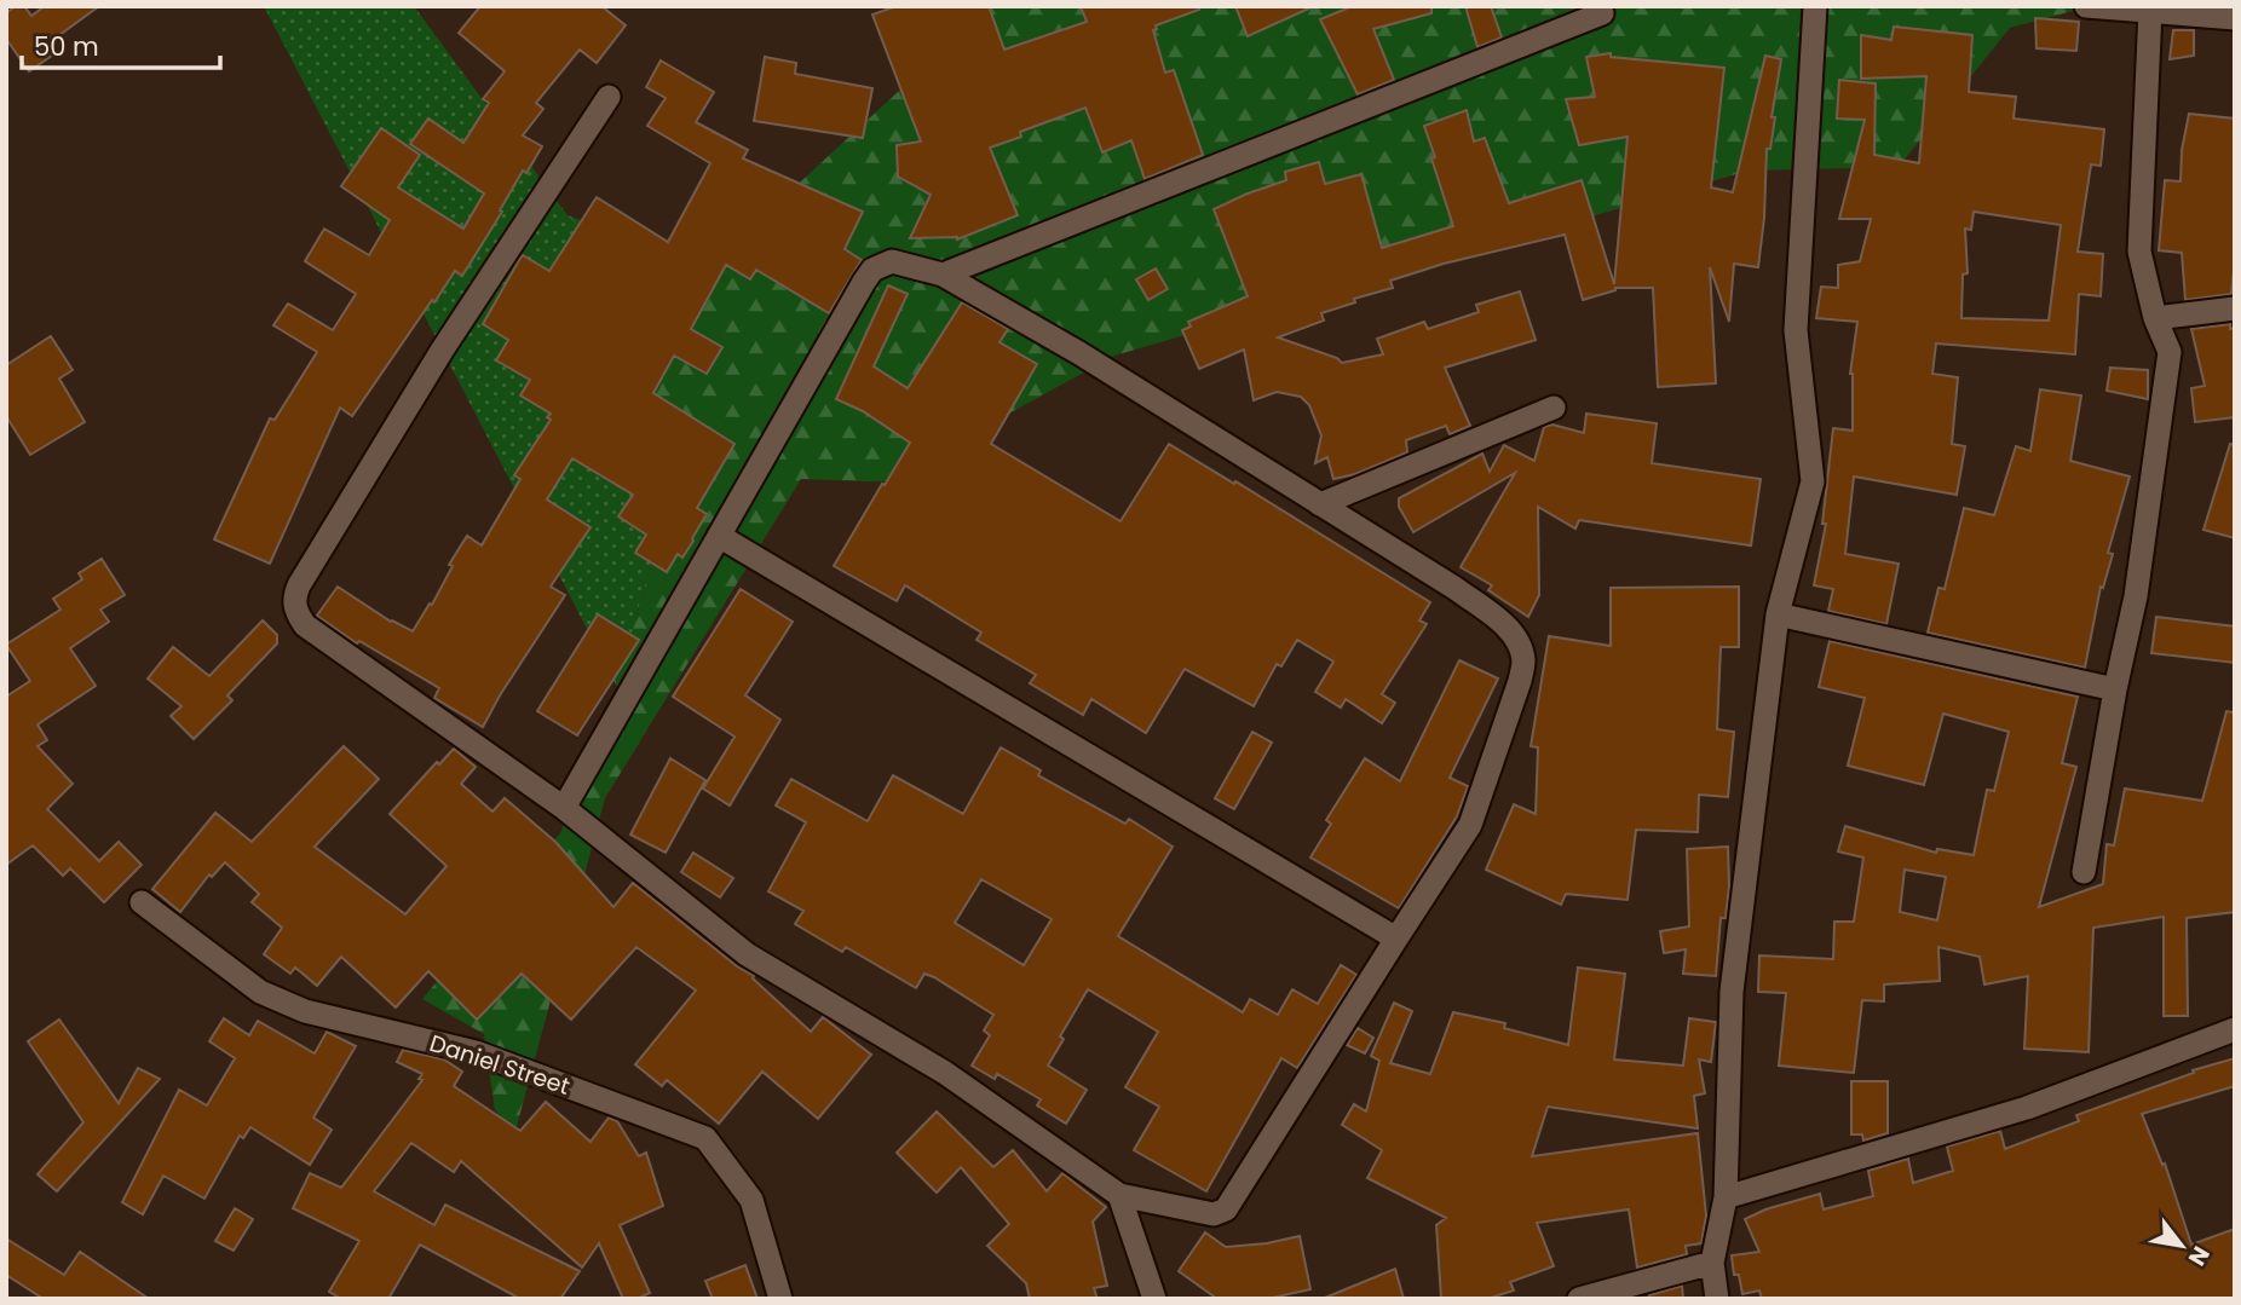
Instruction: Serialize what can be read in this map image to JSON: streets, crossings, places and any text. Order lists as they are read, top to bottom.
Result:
{
  "streets": {
    "street": ["Daniel Street"]
  },
  "scale_bar": "50 m",
  "north": "bottom right"
}
